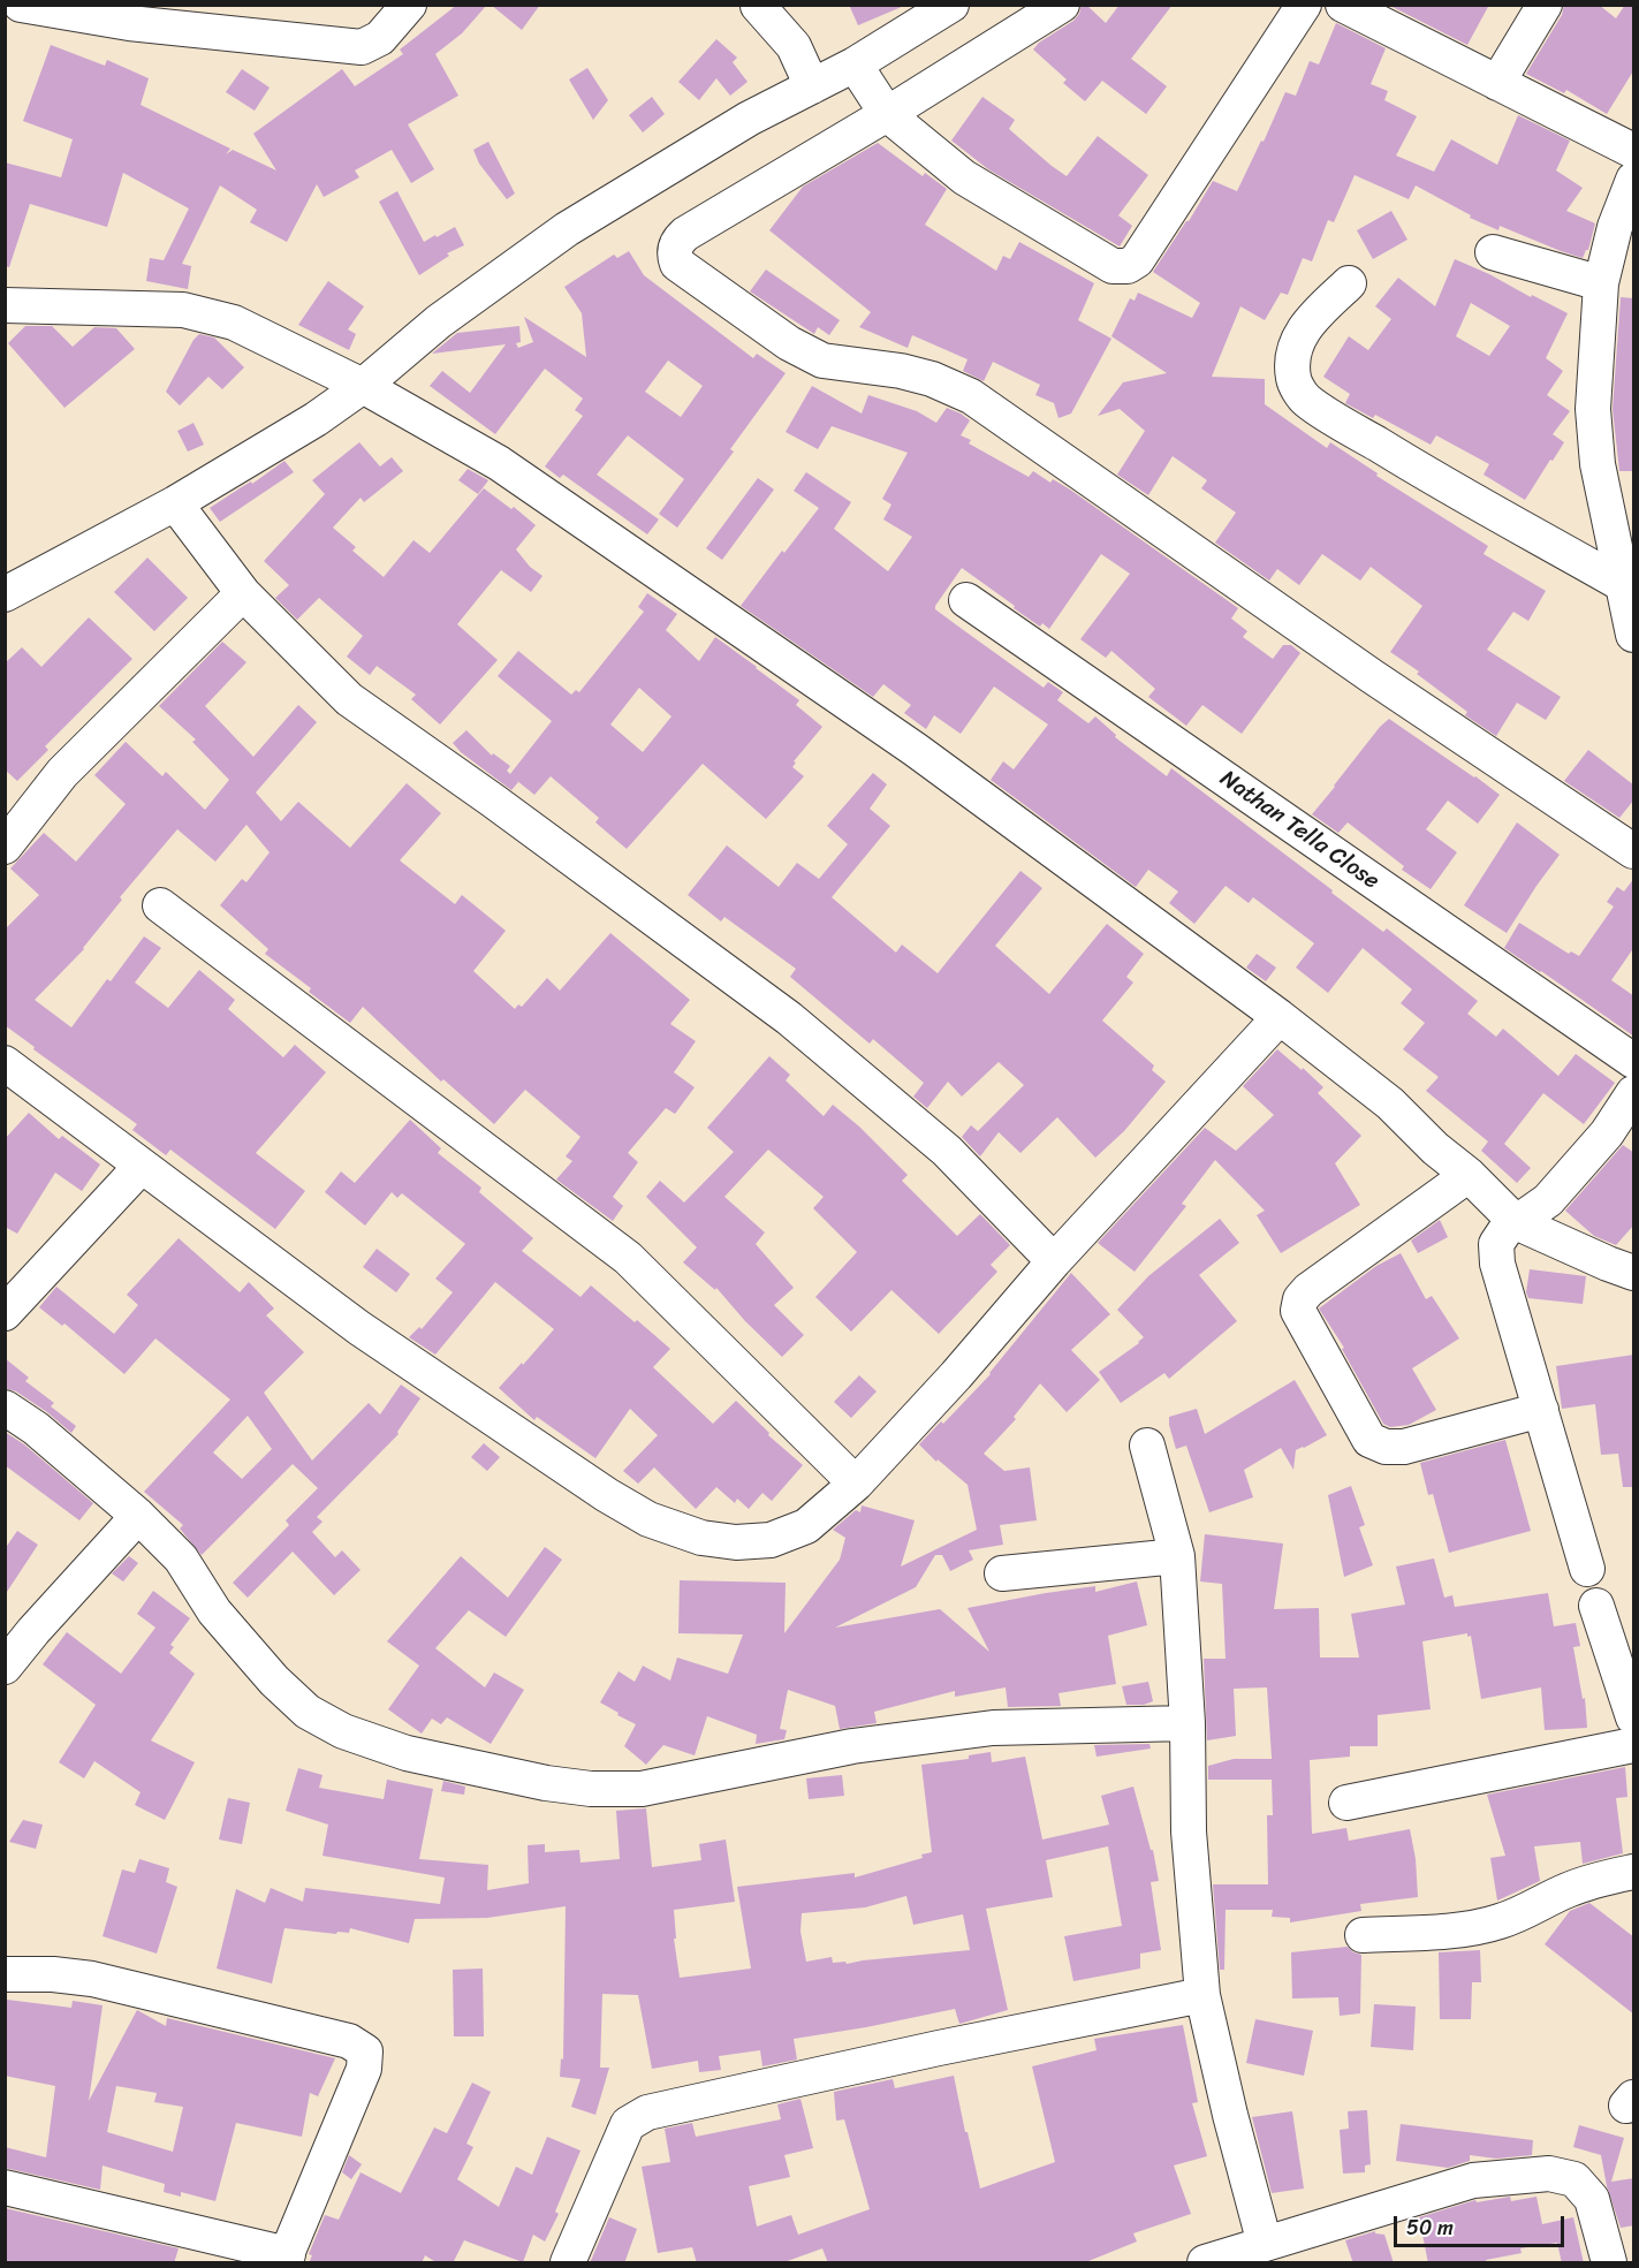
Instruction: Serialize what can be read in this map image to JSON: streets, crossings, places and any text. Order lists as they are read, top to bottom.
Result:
{
  "streets": {
    "street": ["Nathan Tella Close"]
  },
  "scale_bar": "50 m"
}
